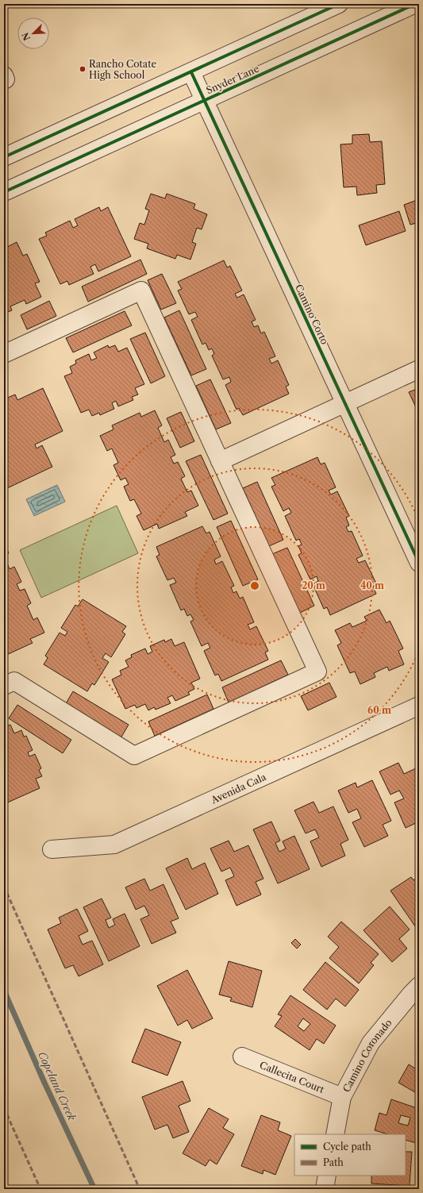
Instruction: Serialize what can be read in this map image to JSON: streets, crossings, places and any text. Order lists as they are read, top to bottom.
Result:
{
  "streets": {
    "street": [
      "Snyder Lane",
      "Camino Corto",
      "Avenida Cala",
      "Camino Coronado",
      "Callecita Court"
    ]
  },
  "crossings": [
    ["Snyder Lane", "Camino Corto"],
    ["Camino Coronado", "Callecita Court"]
  ],
  "water": ["Copeland Creek"],
  "places": ["Rancho Cotate High School"],
  "legend": ["Cycle path", "Path"],
  "north": "bottom left",
  "rings": ["20 m", "40 m", "60 m"]
}
